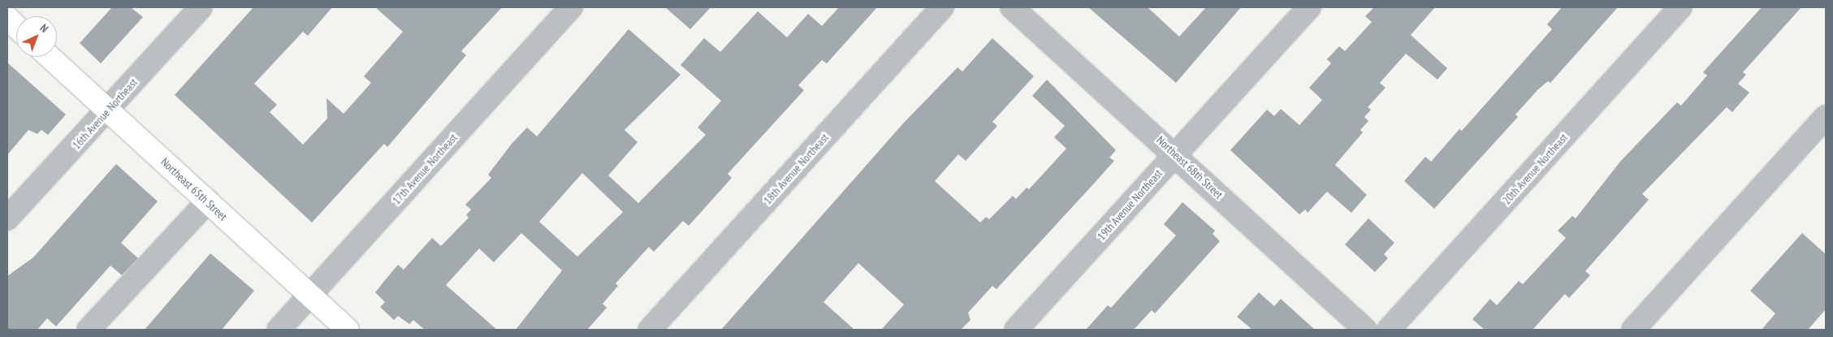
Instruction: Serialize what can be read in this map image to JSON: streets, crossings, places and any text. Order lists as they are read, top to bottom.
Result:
{
  "streets": {
    "main road": ["Northeast 65th Street"],
    "street": [
      "16th Avenue Northeast",
      "Northeast 68th Street",
      "17th Avenue Northeast",
      "18th Avenue Northeast",
      "20th Avenue Northeast",
      "19th Avenue Northeast"
    ]
  },
  "crossings": [
    ["16th Avenue Northeast", "Northeast 65th Street"],
    ["Northeast 68th Street", "19th Avenue Northeast"],
    ["17th Avenue Northeast", "Northeast 65th Street"]
  ],
  "north": "top right"
}
